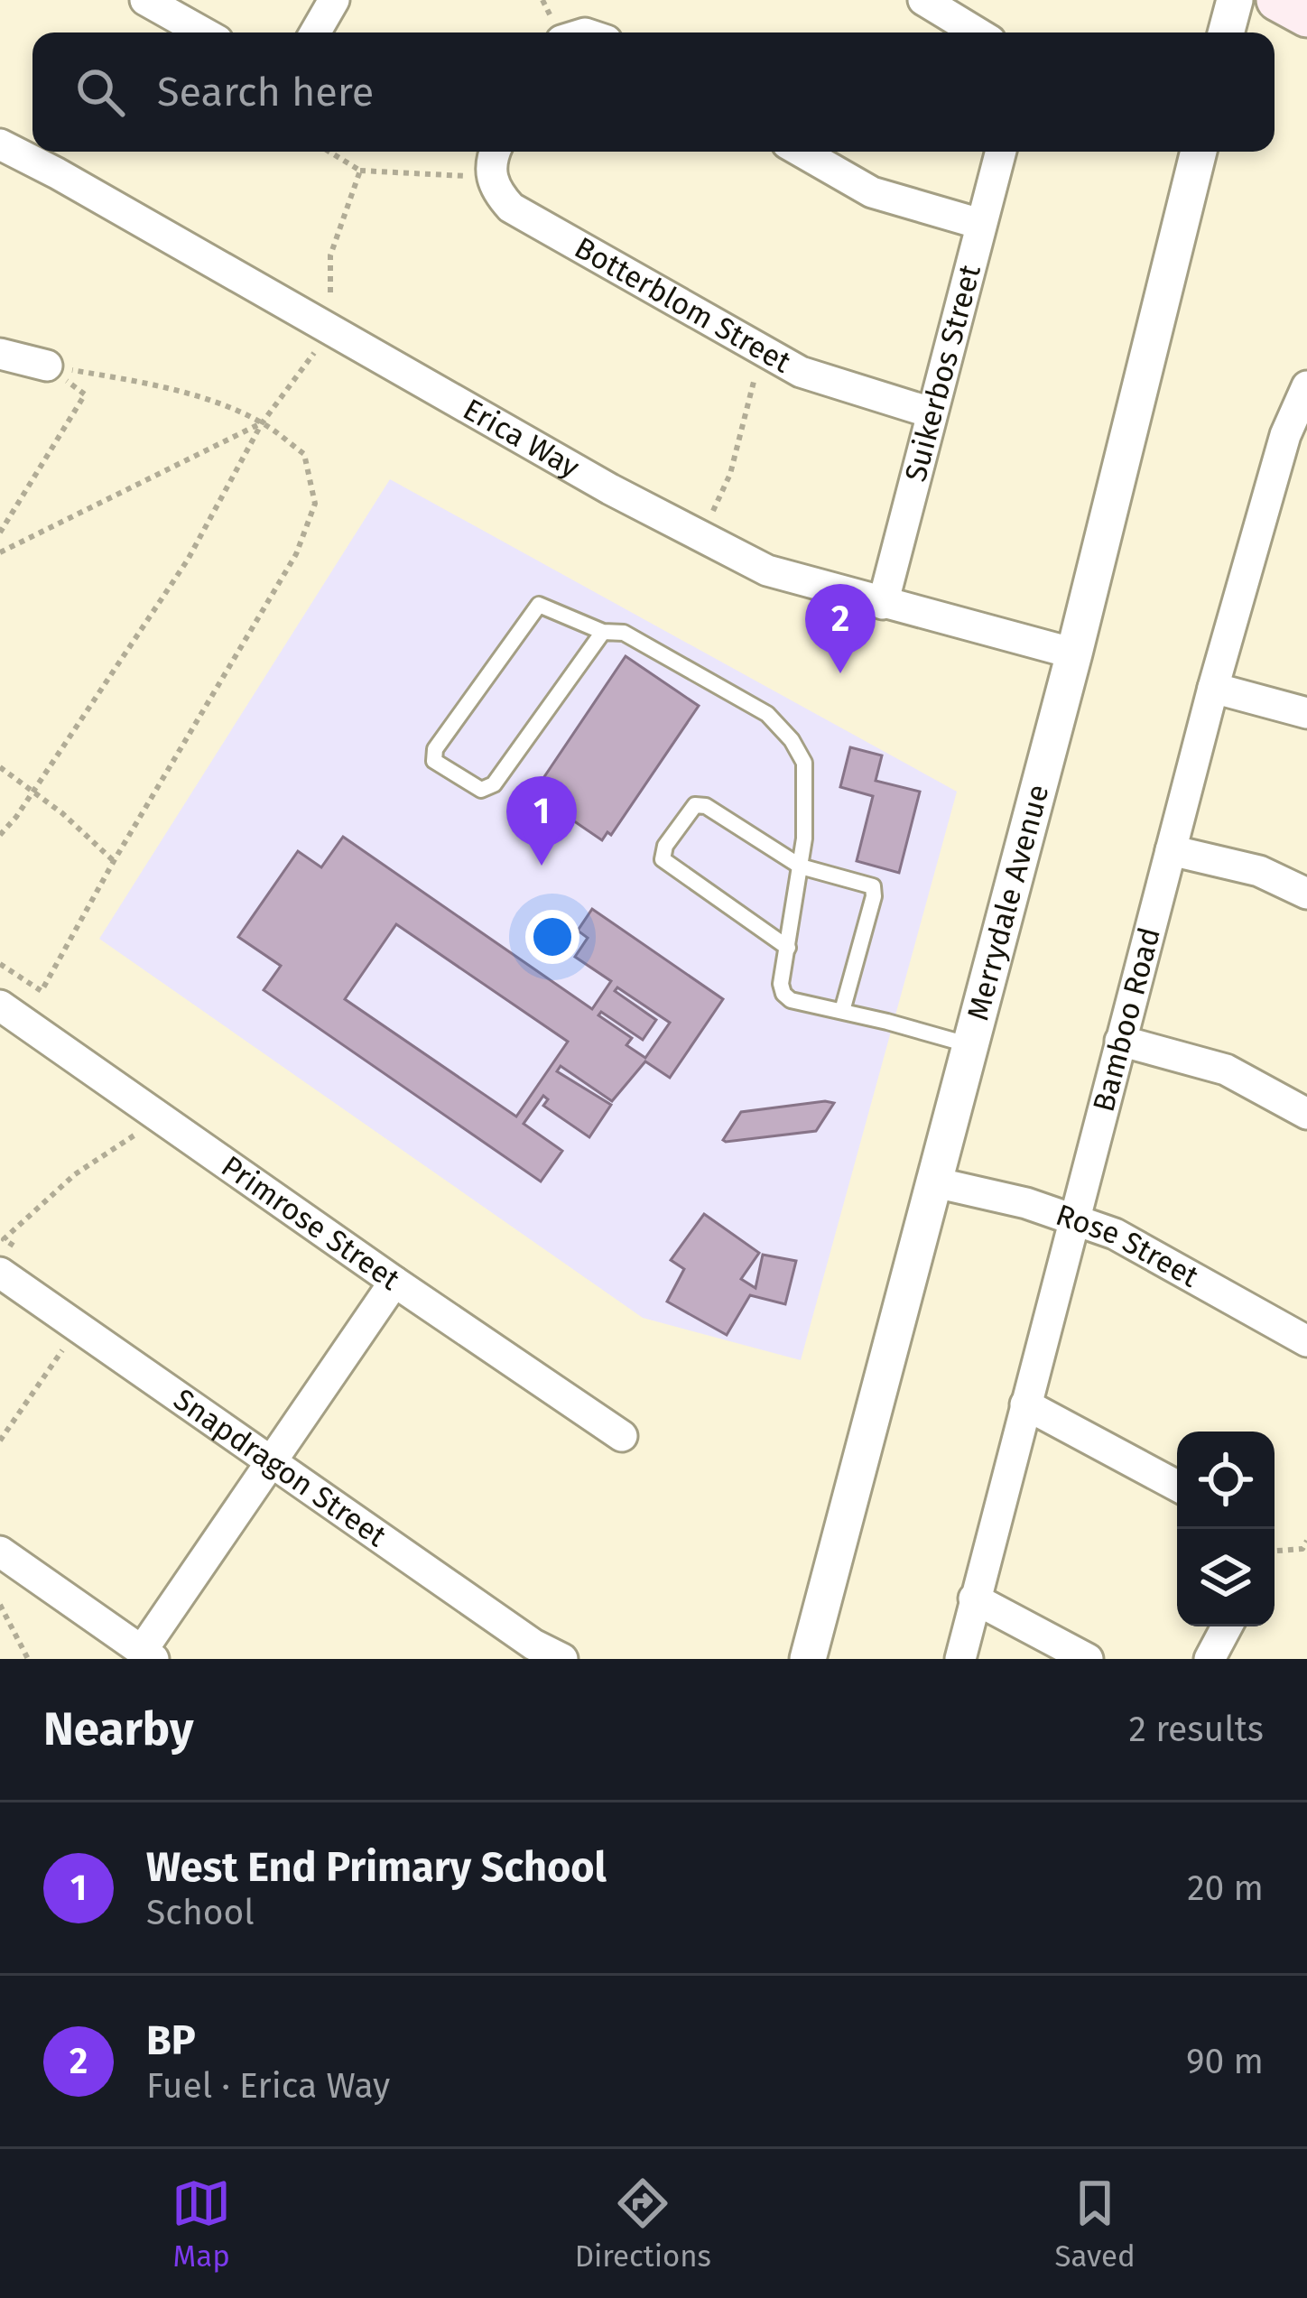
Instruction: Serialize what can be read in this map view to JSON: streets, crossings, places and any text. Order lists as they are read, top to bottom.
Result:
{
  "streets": {
    "street": [
      "Botterblom Street",
      "Suikerbos Street",
      "Erica Way",
      "Merrydale Avenue",
      "Bamboo Road",
      "Primrose Street",
      "Rose Street",
      "Snapdragon Street"
    ]
  },
  "crossings": [
    ["Botterblom Street", "Suikerbos Street"],
    ["Suikerbos Street", "Erica Way"],
    ["Erica Way", "Merrydale Avenue"],
    ["Merrydale Avenue", "Rose Street"],
    ["Bamboo Road", "Rose Street"]
  ],
  "page": {
    "search": "Search here",
    "pins": ["2", "1"],
    "heading": ["Nearby", "2 results"],
    "list": [
      {
        "mark": "1",
        "name": "West End Primary School",
        "note": "School",
        "value": "20 m"
      },
      {
        "mark": "2",
        "name": "BP",
        "note": "Fuel · Erica Way",
        "value": "90 m"
      }
    ],
    "nav": ["Map", "Directions", "Saved"]
  }
}
